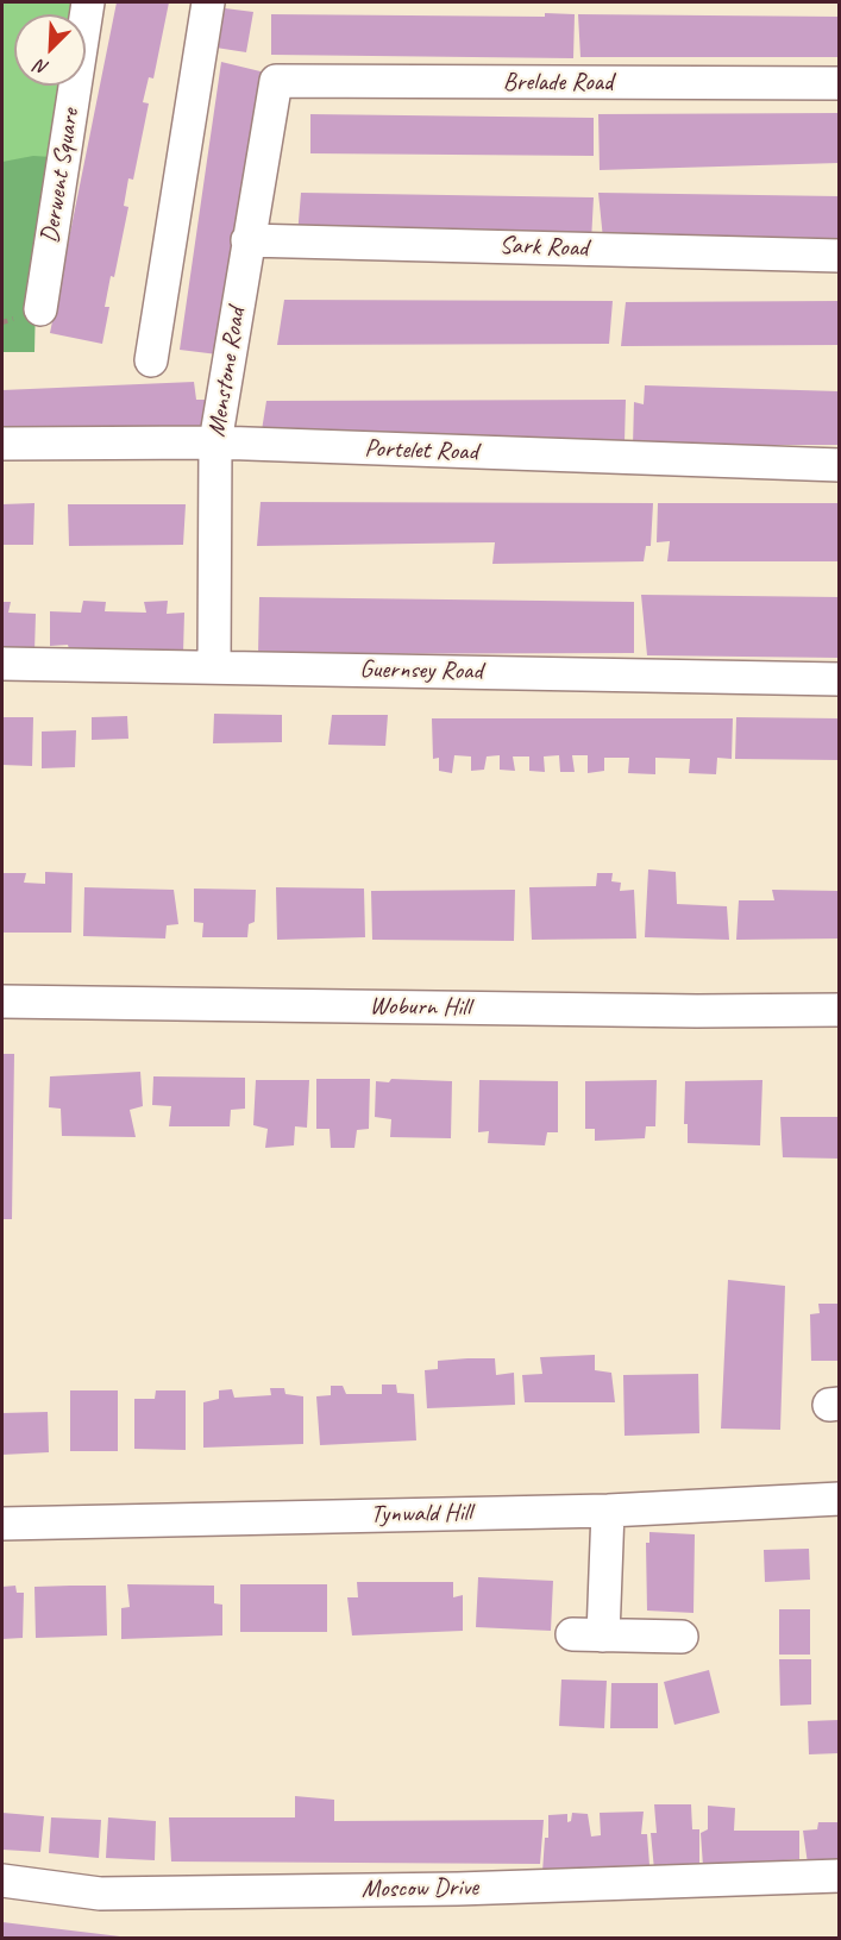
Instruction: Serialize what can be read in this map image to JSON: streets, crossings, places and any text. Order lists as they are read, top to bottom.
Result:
{
  "streets": {
    "street": [
      "Brelade Road",
      "Derwent Square",
      "Sark Road",
      "Menstone Road",
      "Portelet Road",
      "Guernsey Road",
      "Woburn Hill",
      "Tynwald Hill",
      "Moscow Drive"
    ]
  },
  "crossings": [
    ["Brelade Road", "Menstone Road"],
    ["Sark Road", "Menstone Road"],
    ["Menstone Road", "Portelet Road"],
    ["Menstone Road", "Guernsey Road"]
  ],
  "north": "bottom left"
}
